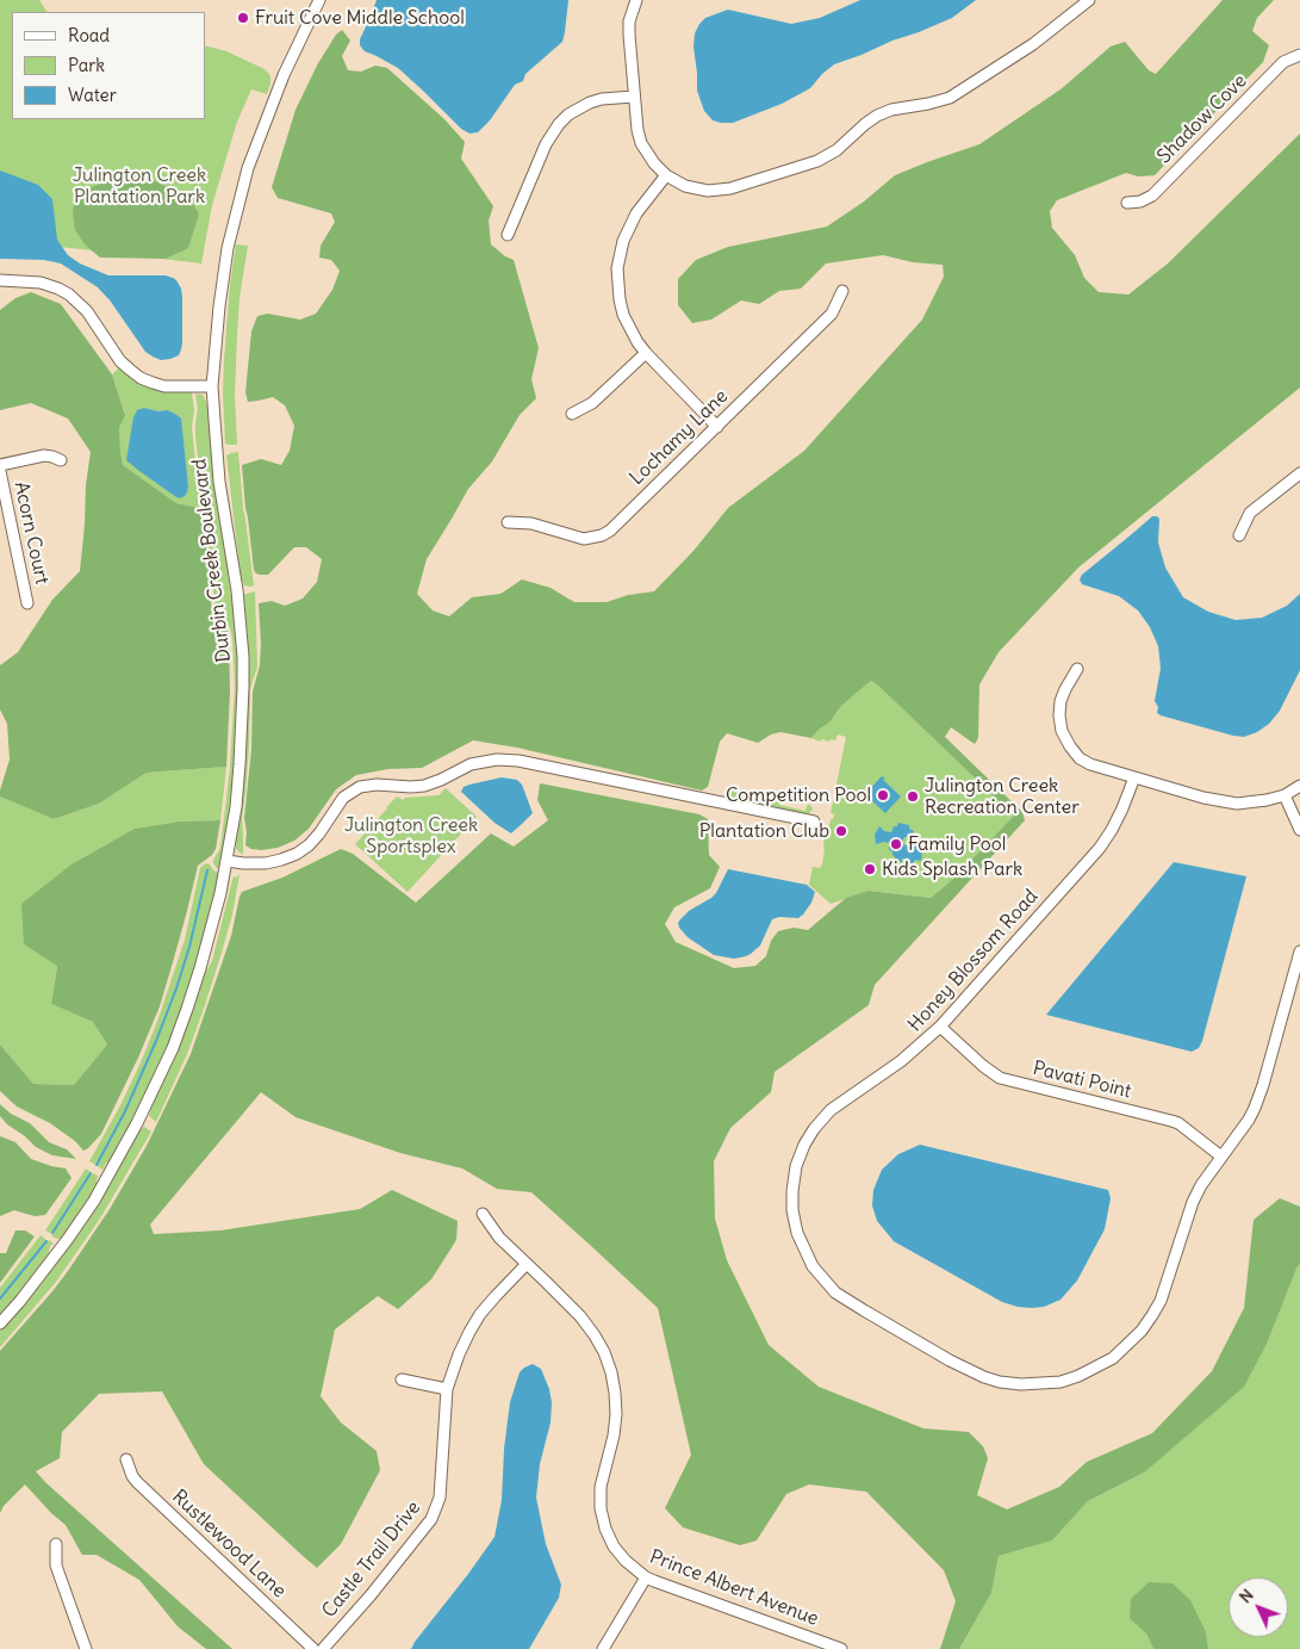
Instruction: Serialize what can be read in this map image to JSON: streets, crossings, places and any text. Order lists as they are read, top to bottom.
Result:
{
  "streets": {
    "street": [
      "Shadow Cove",
      "Lochamy Lane",
      "Acorn Court",
      "Durbin Creek Boulevard",
      "Honey Blossom Road",
      "Pavati Point",
      "Rustlewood Lane",
      "Castle Trail Drive",
      "Prince Albert Avenue"
    ]
  },
  "crossings": [
    ["Honey Blossom Road", "Pavati Point"],
    ["Castle Trail Drive", "Prince Albert Avenue"]
  ],
  "parks": ["Julington Creek Plantation Park", "Julington Creek Sportsplex"],
  "places": [
    "Fruit Cove Middle School",
    "Competition Pool",
    "Julington Creek Recreation Center",
    "Plantation Club",
    "Family Pool",
    "Kids Splash Park"
  ],
  "legend": ["Road", "Park", "Water"],
  "north": "top left"
}
